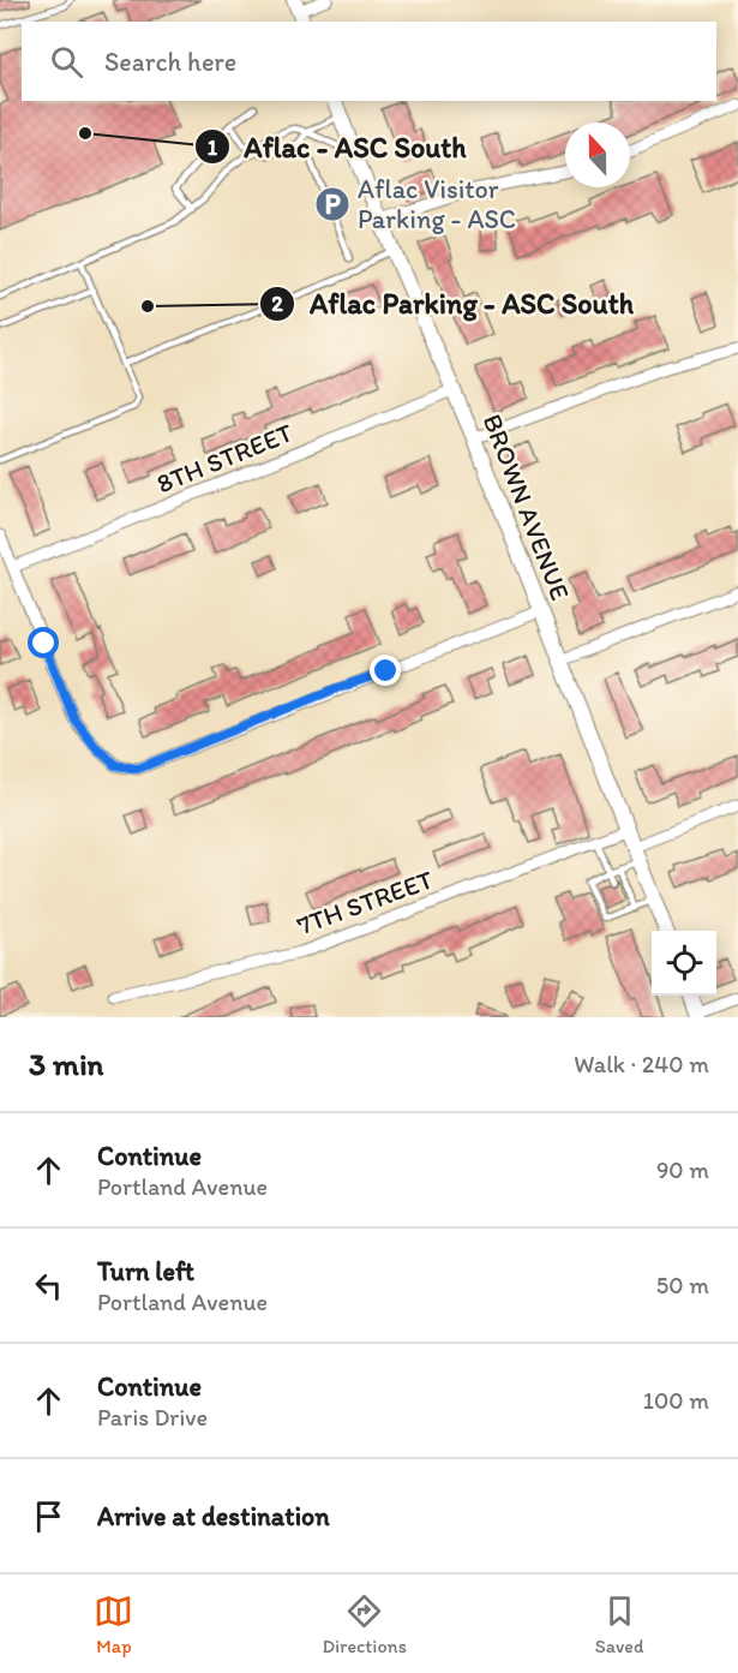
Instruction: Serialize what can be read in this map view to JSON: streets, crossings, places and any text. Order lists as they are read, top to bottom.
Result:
{
  "streets": {
    "street": ["8TH STREET", "BROWN AVENUE", "7TH STREET"]
  },
  "crossings": [
    ["8TH STREET", "BROWN AVENUE"],
    ["BROWN AVENUE", "7TH STREET"]
  ],
  "places": {
    "other": ["Aflac - ASC South", "Aflac Parking - ASC South"],
    "parking": ["Aflac Visitor Parking - ASC"]
  },
  "north": "top",
  "page": {
    "search": "Search here",
    "heading": ["3 min", "Walk · 240 m"],
    "list": [
      ["Continue", "Portland Avenue", "90 m"],
      ["Turn left", "Portland Avenue", "50 m"],
      ["Continue", "Paris Drive", "100 m"],
      "Arrive at destination"
    ],
    "nav": ["Map", "Directions", "Saved"]
  }
}
